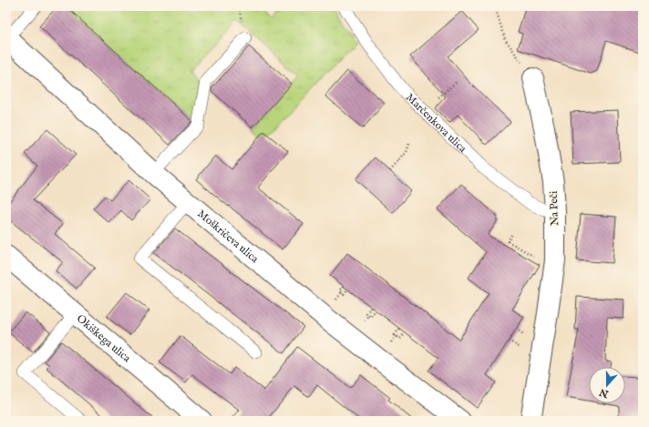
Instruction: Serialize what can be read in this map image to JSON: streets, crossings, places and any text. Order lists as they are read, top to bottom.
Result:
{
  "streets": {
    "street": ["Na Peči", "Moškričeva ulica", "Okiškega ulica"],
    "lane": ["Marčenkova ulica"]
  },
  "crossings": [
    ["Marčenkova ulica", "Na Peči"]
  ],
  "north": "bottom"
}
